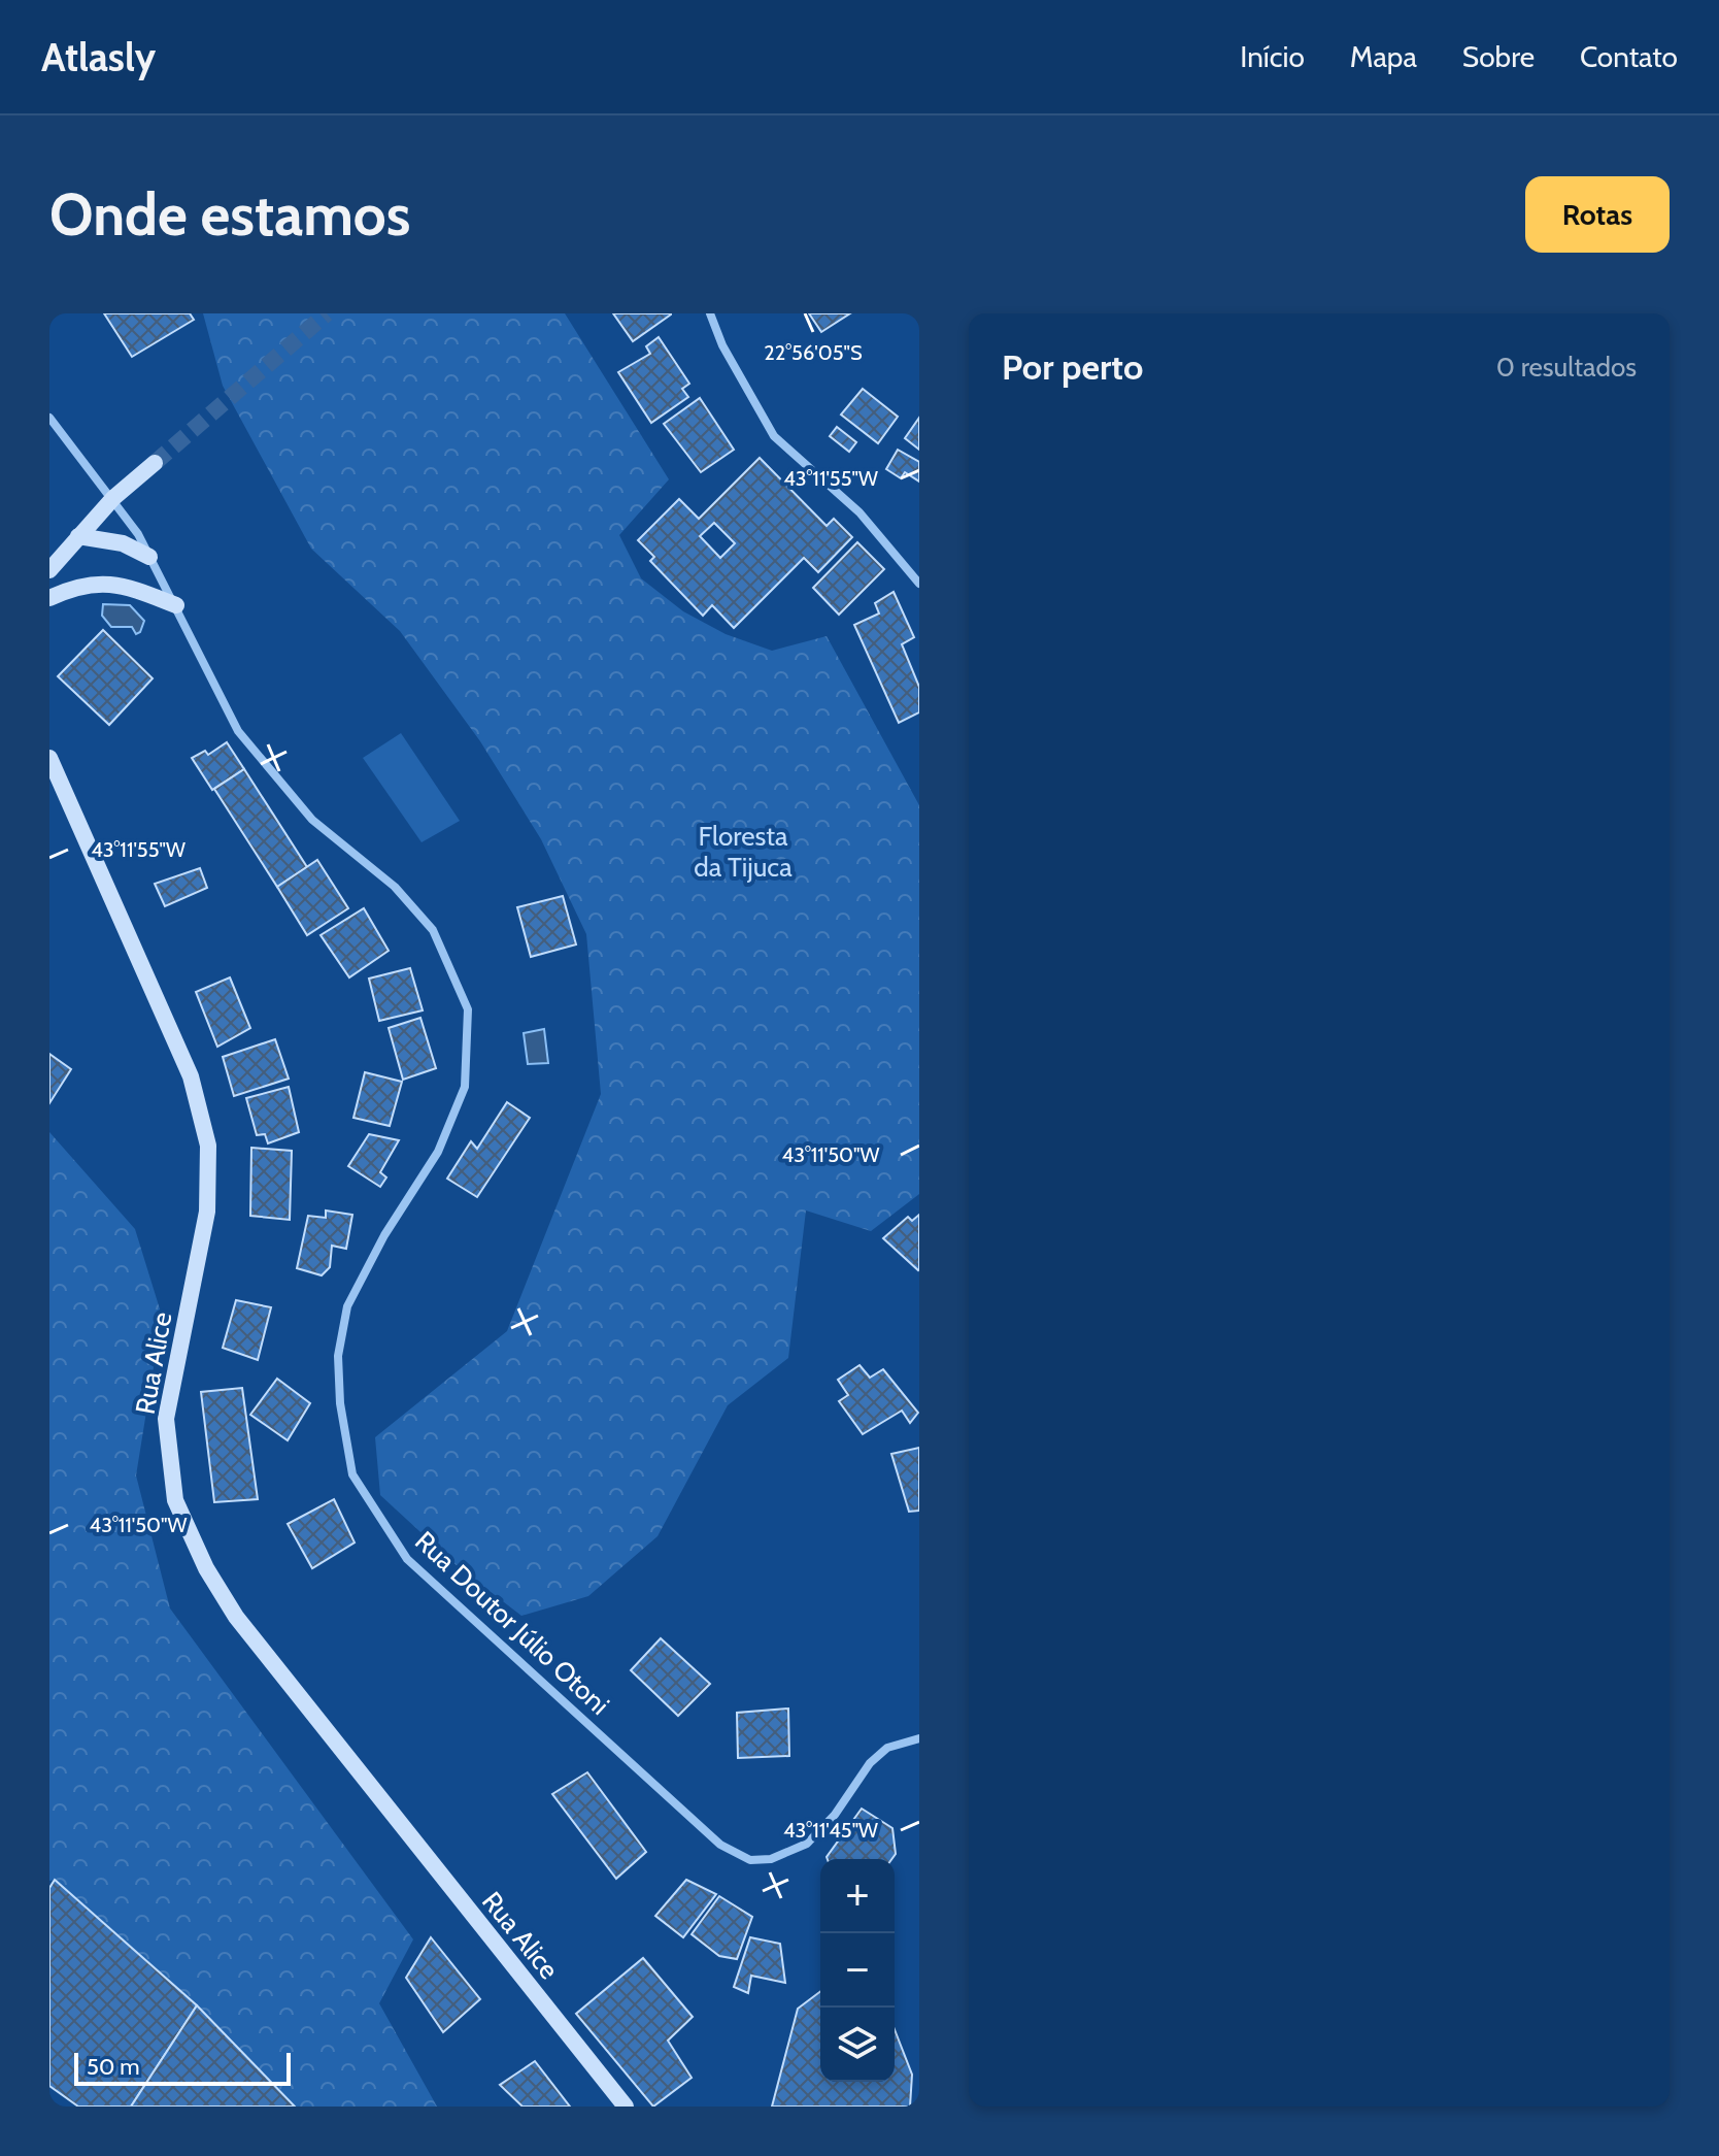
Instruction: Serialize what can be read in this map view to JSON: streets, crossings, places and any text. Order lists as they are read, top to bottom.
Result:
{
  "streets": {
    "street": ["Rua Alice", "Rua Doutor Júlio Otoni"]
  },
  "parks": ["Floresta da Tijuca"],
  "scale_bar": "50 m",
  "page": {
    "header": "Atlasly",
    "nav": [
      "Início",
      "Mapa",
      "Sobre",
      "Contato"
    ],
    "buttons": "Rotas",
    "title": "Onde estamos",
    "heading": ["Por perto", "0 resultados"],
    "map_buttons": ["+", "−"],
    "scale": "50 m"
  },
  "coordinates": [
    "22°56'05\"S",
    "43°11'55\"W",
    "43°11'50\"W",
    "43°11'45\"W"
  ]
}
